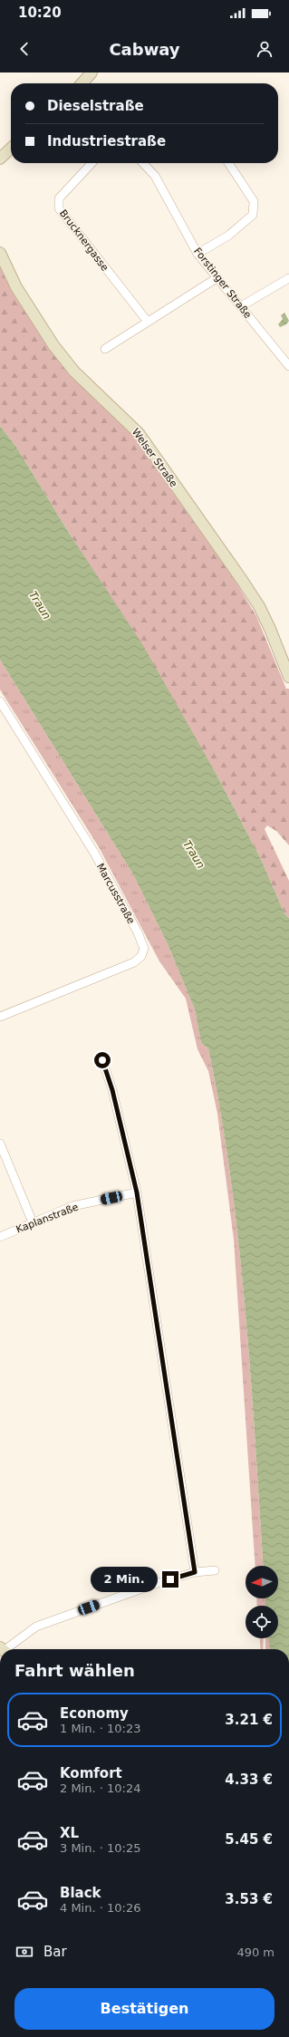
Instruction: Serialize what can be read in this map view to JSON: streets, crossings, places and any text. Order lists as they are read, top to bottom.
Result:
{
  "streets": {
    "main road": ["Welser Straße"],
    "street": [
      "Brucknergasse",
      "Forstinger Straße",
      "Marcusstraße",
      "Kaplanstraße"
    ]
  },
  "water": ["Traun"],
  "north": "left",
  "page": {
    "status": "10:20",
    "header": "Cabway",
    "banner": ["Dieselstraße", "Industriestraße"],
    "bubble": "2 Min.",
    "heading": "Fahrt wählen",
    "list": [
      {
        "name": "Economy",
        "note": "1 Min. · 10:23",
        "value": "3.21 €"
      },
      {
        "name": "Komfort",
        "note": "2 Min. · 10:24",
        "value": "4.33 €"
      },
      {
        "name": "XL",
        "note": "3 Min. · 10:25",
        "value": "5.45 €"
      },
      {
        "name": "Black",
        "note": "4 Min. · 10:26",
        "value": "3.53 €"
      }
    ],
    "pay": ["Bar", "490 m"],
    "buttons": "Bestätigen"
  }
}
